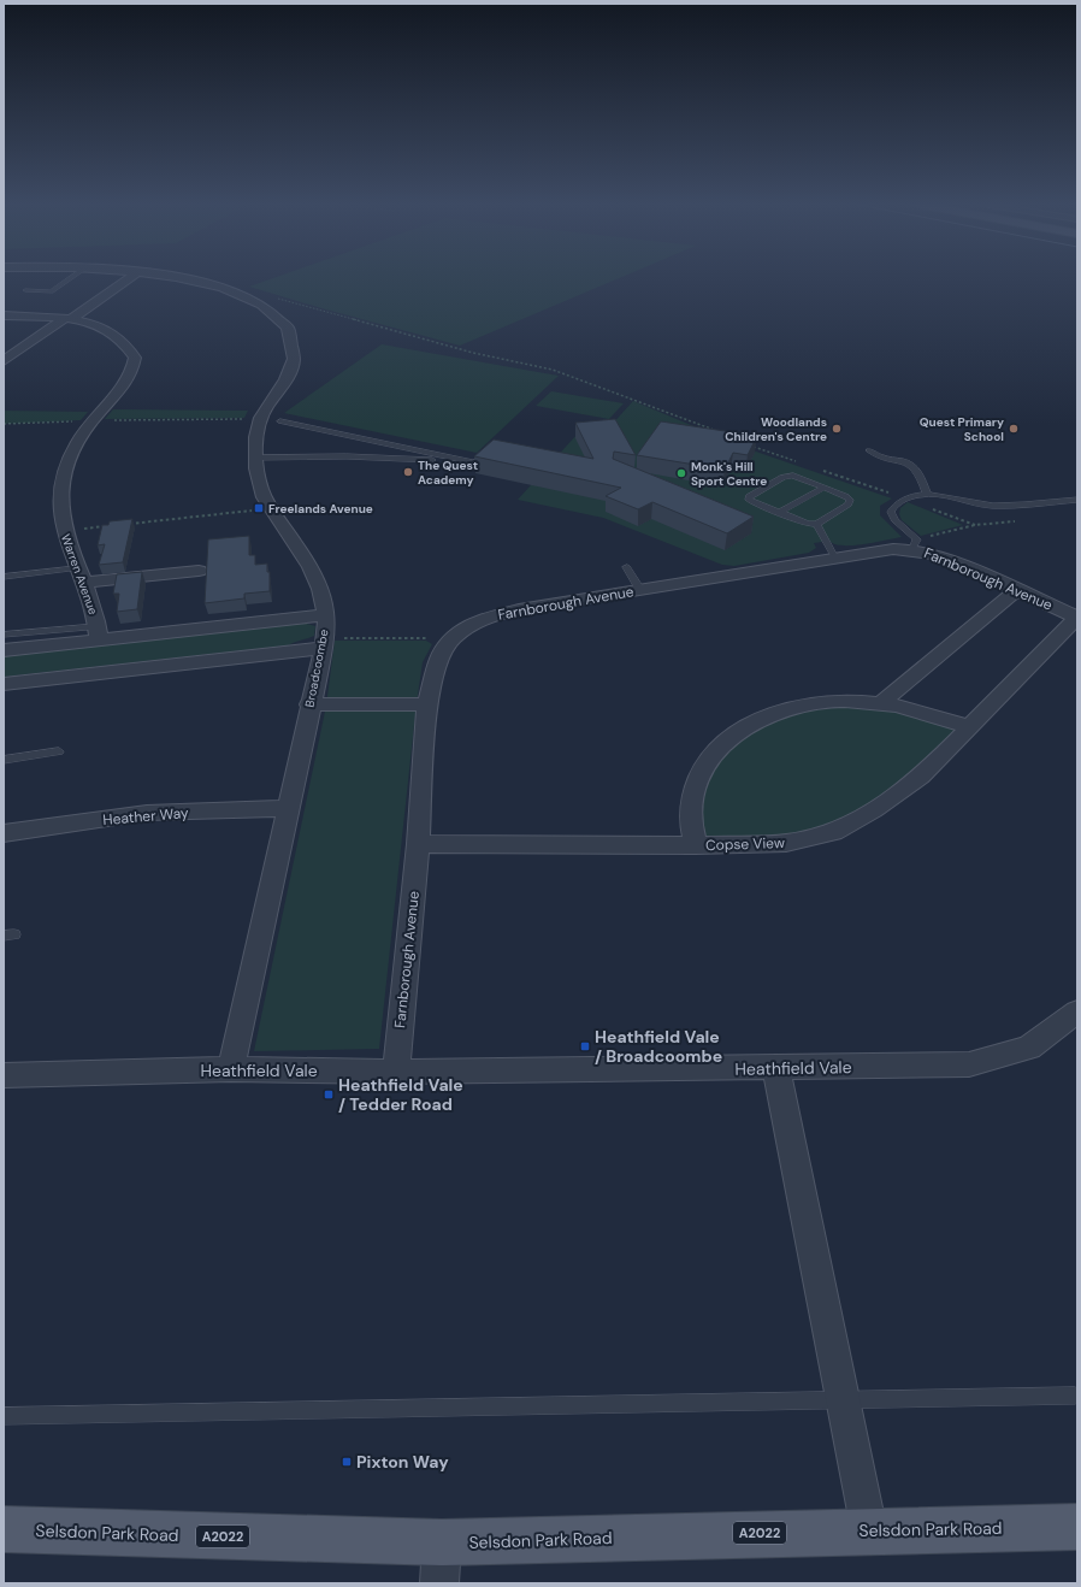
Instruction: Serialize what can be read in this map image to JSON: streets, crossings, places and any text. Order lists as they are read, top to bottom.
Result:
{
  "streets": {
    "main road": ["Selsdon Park Road", "A2022"],
    "street": [
      "Warren Avenue",
      "Farnborough Avenue",
      "Broadcoombe",
      "Heather Way",
      "Copse View",
      "Heathfield Vale"
    ]
  },
  "crossings": [
    ["Farnborough Avenue", "Copse View"],
    ["Farnborough Avenue", "Heathfield Vale"],
    ["Broadcoombe", "Heather Way"],
    ["Broadcoombe", "Heathfield Vale"]
  ],
  "places": {
    "other": [
      "Woodlands Children's Centre",
      "Quest Primary School",
      "The Quest Academy",
      "Monk's Hill Sport Centre"
    ],
    "transit": [
      "Freelands Avenue",
      "Heathfield Vale / Broadcoombe",
      "Heathfield Vale / Tedder Road",
      "Pixton Way"
    ]
  }
}
